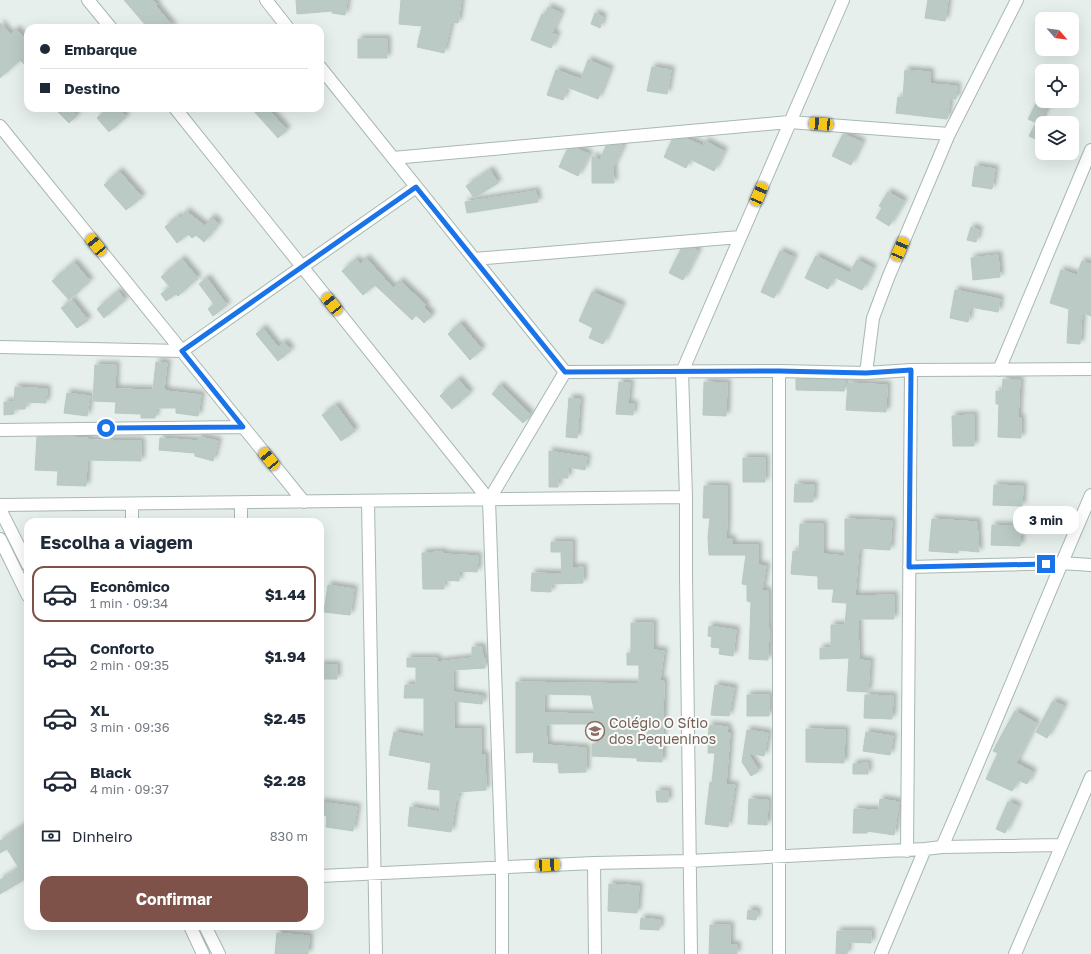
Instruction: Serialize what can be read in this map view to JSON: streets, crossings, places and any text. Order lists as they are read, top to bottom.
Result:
{
  "places": {
    "school or university": ["Colégio O Sítio dos Pequeninos"]
  },
  "north": "bottom right",
  "page": {
    "banner": ["Embarque", "Destino"],
    "bubble": "3 min",
    "heading": "Escolha a viagem",
    "list": [
      {
        "name": "Econômico",
        "note": "1 min · 09:34",
        "value": "$1.44"
      },
      {
        "name": "Conforto",
        "note": "2 min · 09:35",
        "value": "$1.94"
      },
      {
        "name": "XL",
        "note": "3 min · 09:36",
        "value": "$2.45"
      },
      {
        "name": "Black",
        "note": "4 min · 09:37",
        "value": "$2.28"
      }
    ],
    "pay": ["Dinheiro", "830 m"],
    "buttons": "Confirmar"
  }
}
